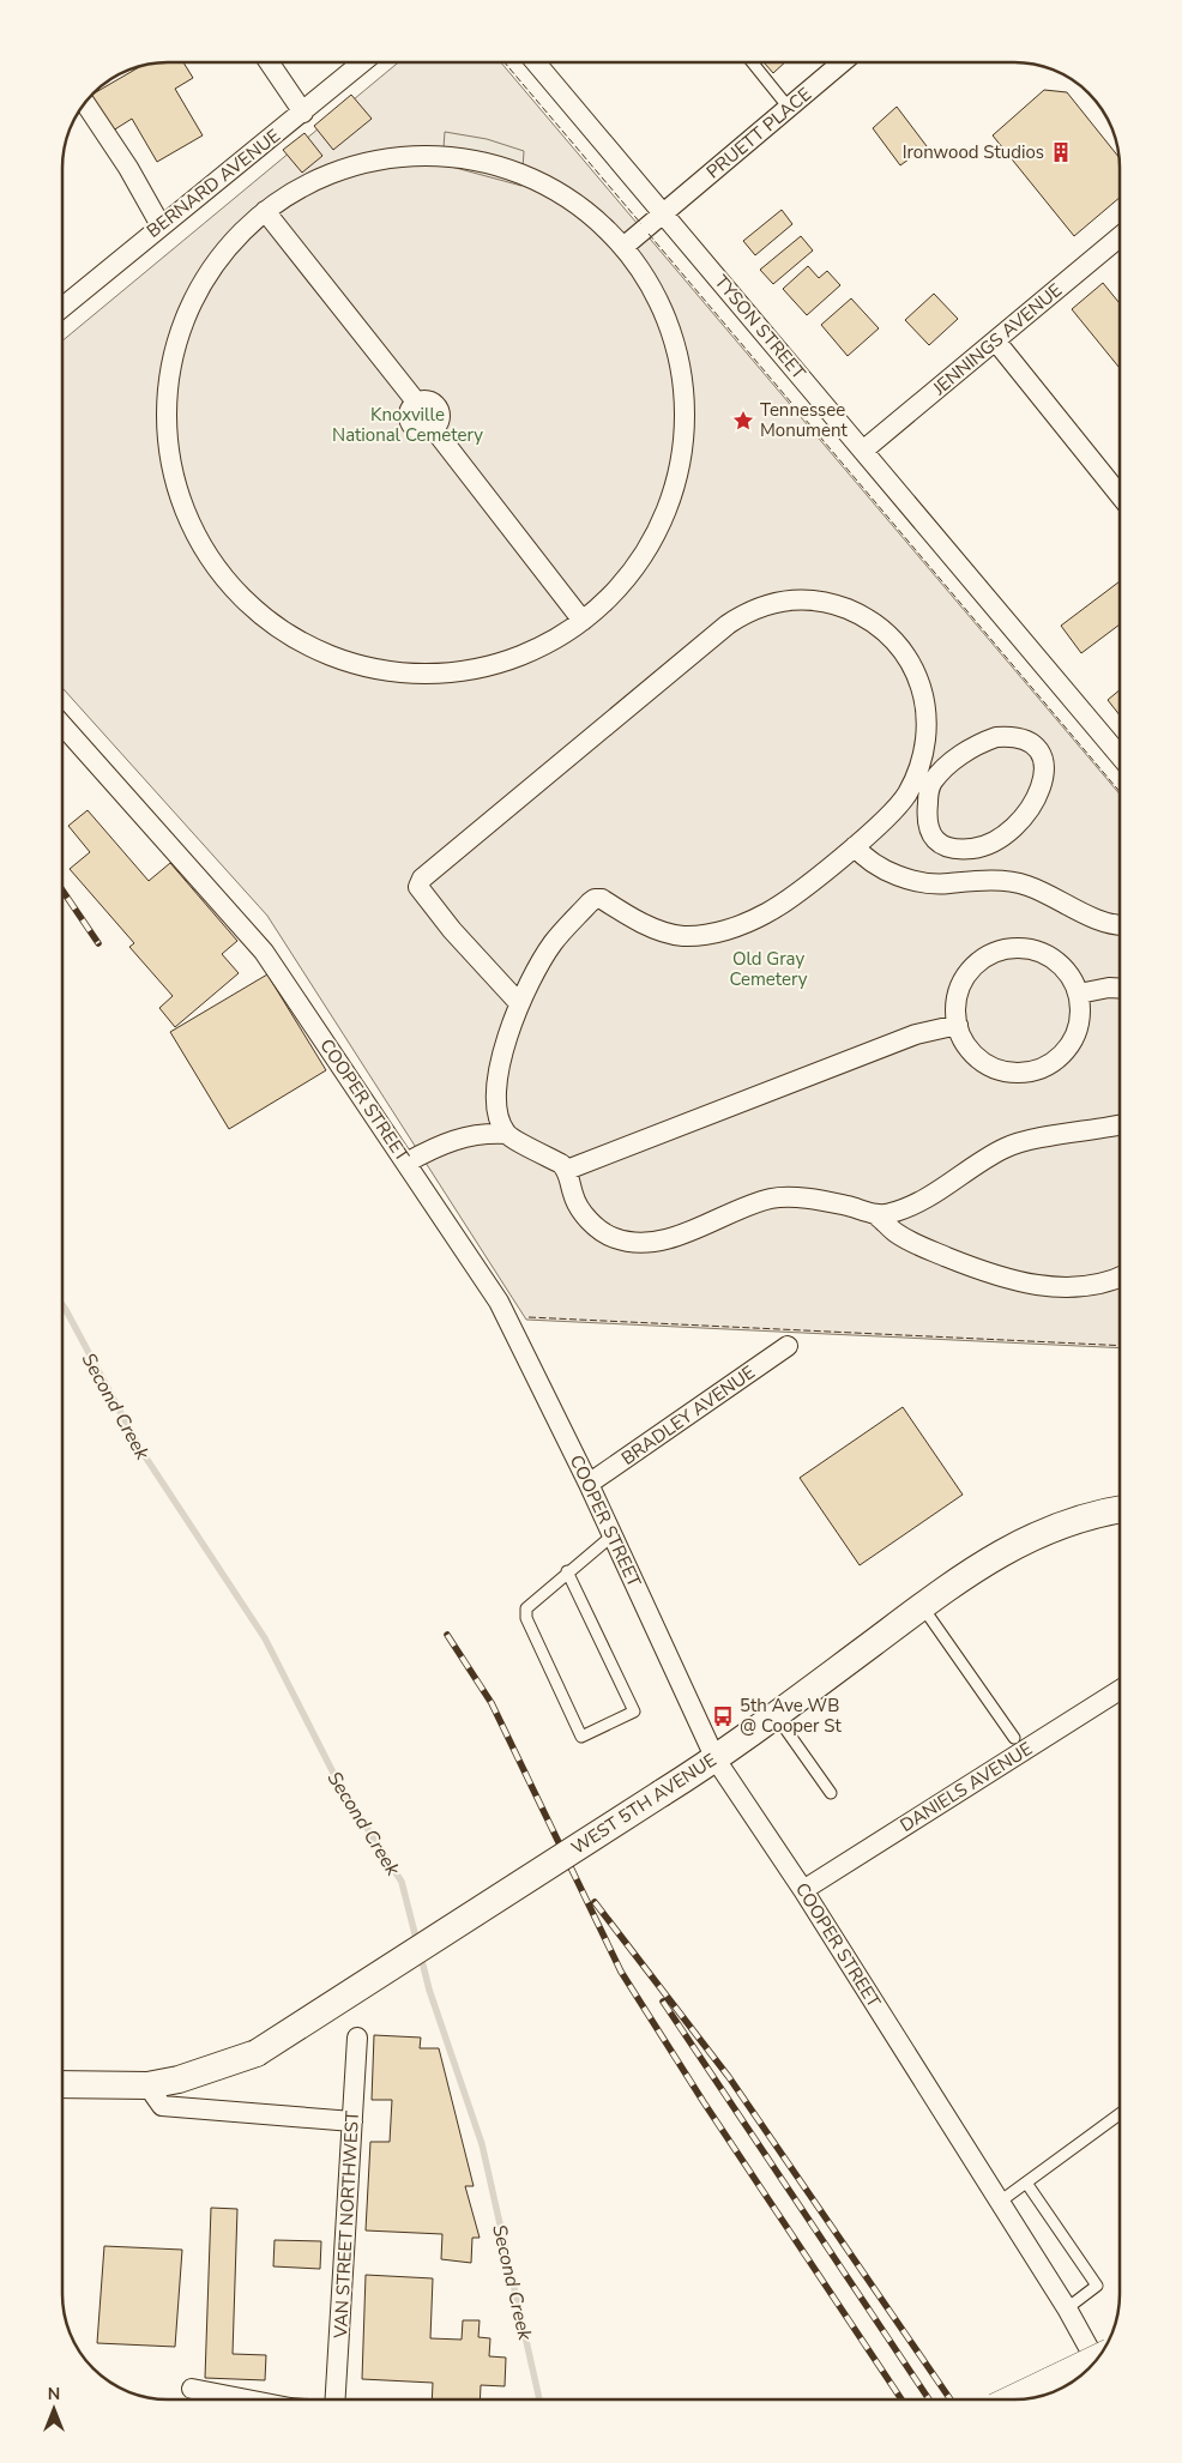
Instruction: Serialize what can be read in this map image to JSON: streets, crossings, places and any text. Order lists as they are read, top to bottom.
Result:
{
  "streets": {
    "street": [
      "PRUETT PLACE",
      "BERNARD AVENUE",
      "TYSON STREET",
      "JENNINGS AVENUE",
      "COOPER STREET",
      "BRADLEY AVENUE",
      "DANIELS AVENUE",
      "WEST 5TH AVENUE",
      "VAN STREET NORTHWEST"
    ]
  },
  "crossings": [
    ["PRUETT PLACE", "TYSON STREET"],
    ["TYSON STREET", "JENNINGS AVENUE"],
    ["COOPER STREET", "BRADLEY AVENUE"],
    ["COOPER STREET", "DANIELS AVENUE"],
    ["COOPER STREET", "WEST 5TH AVENUE"]
  ],
  "water": ["Second Creek"],
  "parks": ["Knoxville National Cemetery", "Old Gray Cemetery"],
  "places": {
    "building": ["Ironwood Studios"],
    "place": ["Tennessee Monument"],
    "bus stop": ["5th Ave WB @ Cooper St"]
  },
  "north": "top"
}
